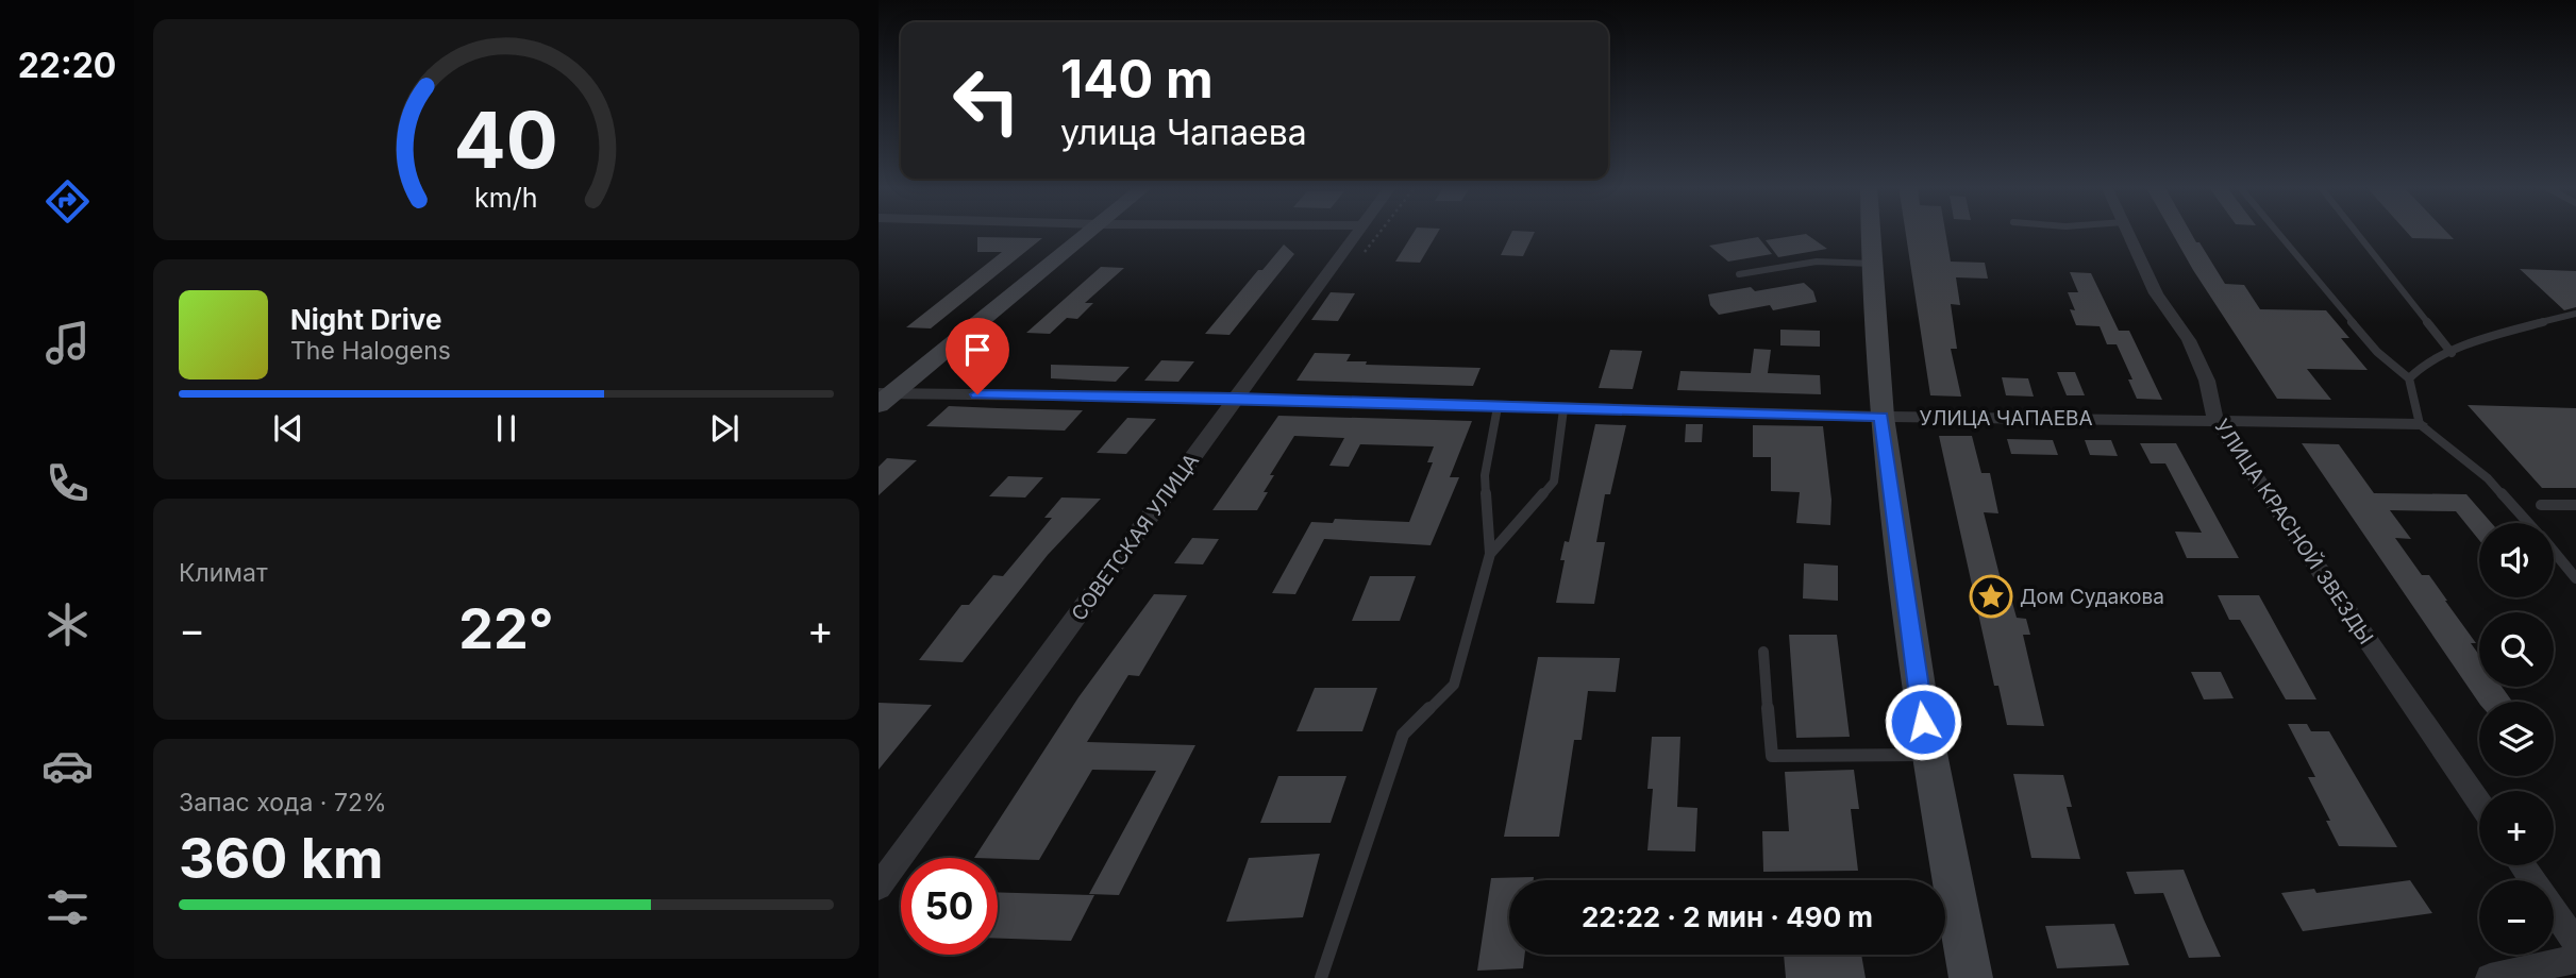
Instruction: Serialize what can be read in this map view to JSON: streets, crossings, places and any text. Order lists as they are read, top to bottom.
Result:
{
  "streets": {
    "street": ["УЛИЦА ЧАПАЕВА", "УЛИЦА КРАСНОЙ ЗВЕЗДЫ", "СОВЕТСКАЯ УЛИЦА"]
  },
  "crossings": [
    ["УЛИЦА ЧАПАЕВА", "УЛИЦА КРАСНОЙ ЗВЕЗДЫ"],
    ["УЛИЦА ЧАПАЕВА", "СОВЕТСКАЯ УЛИЦА"]
  ],
  "places": {
    "place": ["Дом Судакова"]
  },
  "page": {
    "tabs": "22:20",
    "turn": ["140 m", "улица Чапаева"],
    "song": ["Night Drive", "The Halogens"],
    "tile": [
      "Климат",
      ["Запас хода · 72%", "360 km"]
    ],
    "map_buttons": ["+", "−"],
    "heat": ["−", "22°", "+"],
    "limit": "50",
    "trip": "22:22 · 2 мин · 490 m",
    "gauge": ["40", "km/h"]
  }
}
